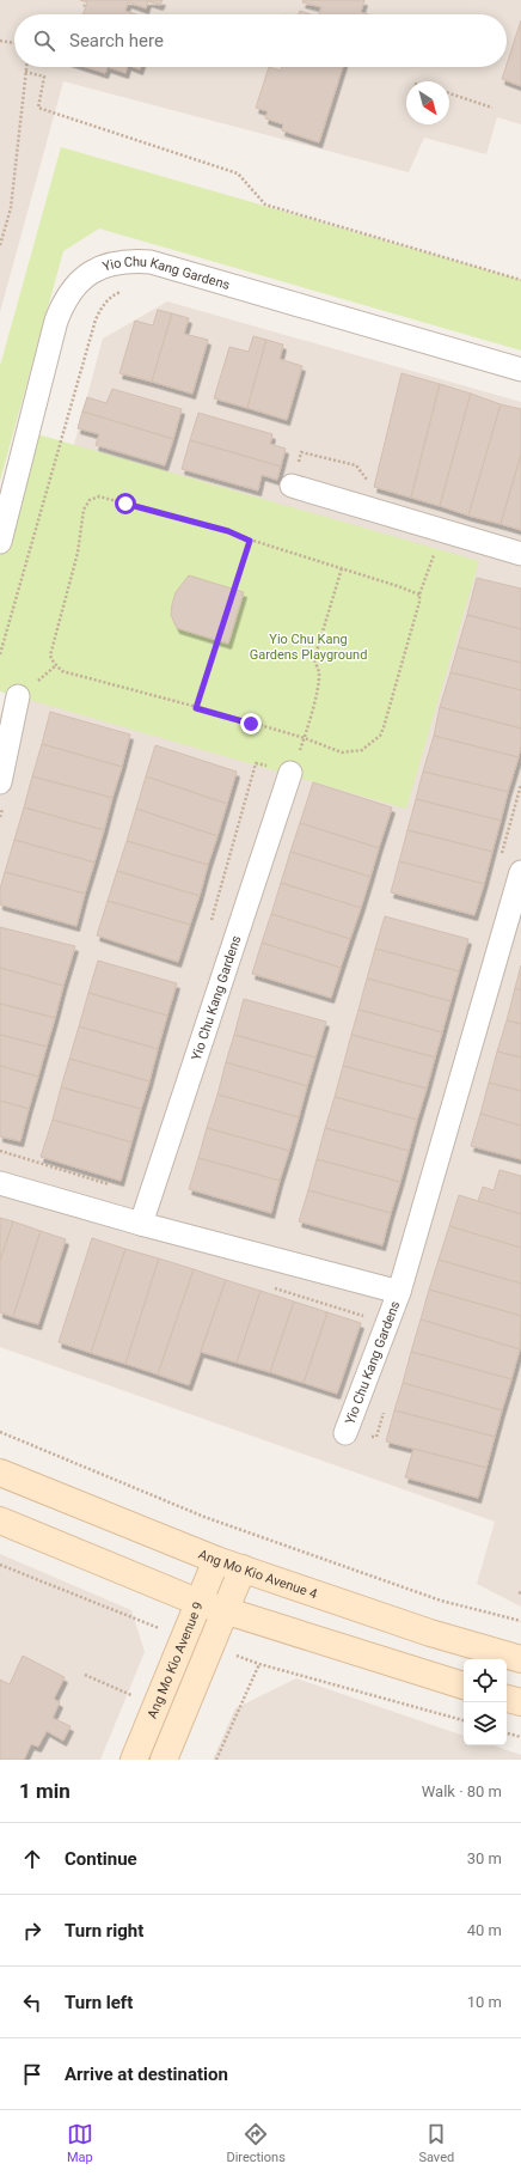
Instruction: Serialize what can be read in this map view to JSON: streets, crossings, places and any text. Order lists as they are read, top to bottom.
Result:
{
  "streets": {
    "main road": ["Ang Mo Kio Avenue 4", "Ang Mo Kio Avenue 9"],
    "street": ["Yio Chu Kang Gardens"]
  },
  "crossings": [
    ["Ang Mo Kio Avenue 4", "Ang Mo Kio Avenue 9"]
  ],
  "parks": ["Yio Chu Kang Gardens Playground"],
  "north": "bottom right",
  "page": {
    "search": "Search here",
    "heading": ["1 min", "Walk · 80 m"],
    "list": [
      ["Continue", "30 m"],
      ["Turn right", "40 m"],
      ["Turn left", "10 m"],
      "Arrive at destination"
    ],
    "nav": ["Map", "Directions", "Saved"]
  }
}
